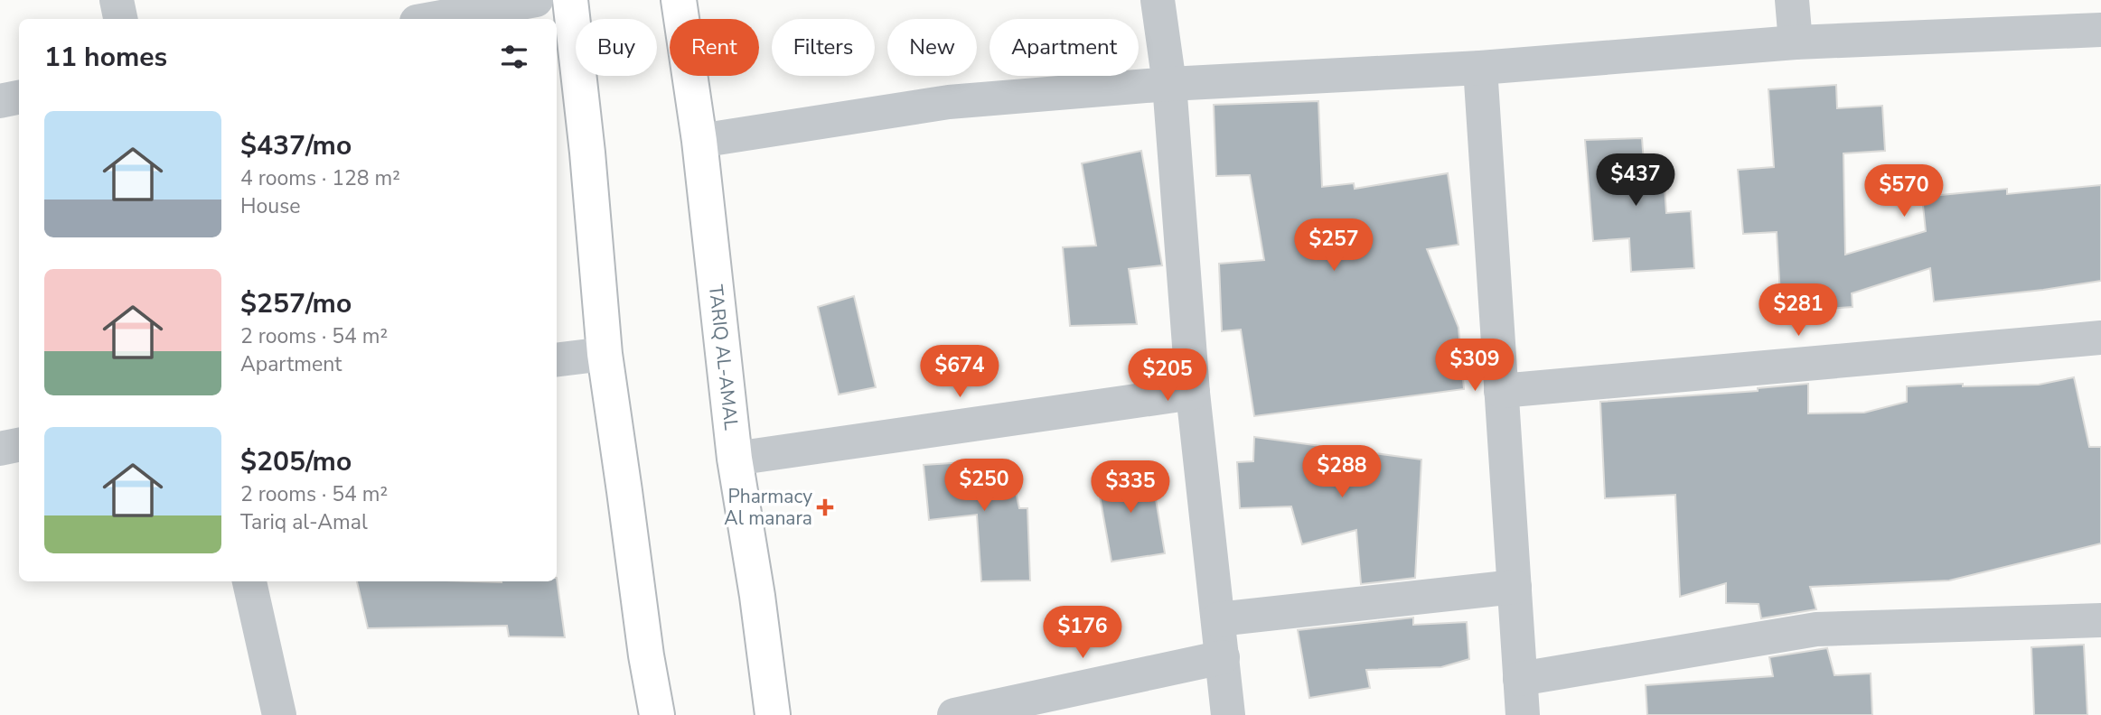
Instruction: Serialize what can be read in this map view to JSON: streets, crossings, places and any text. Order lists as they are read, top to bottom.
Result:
{
  "streets": {
    "highway": ["TARIQ AL-AMAL"]
  },
  "places": {
    "health": ["Pharmacy Al manara"]
  },
  "page": {
    "chip": [
      "Buy",
      "Rent",
      "Filters",
      "New",
      "Apartment"
    ],
    "heading": "11 homes",
    "list": [
      {
        "name": "$437/mo",
        "note": "4 rooms · 128 m² · House"
      },
      {
        "name": "$257/mo",
        "note": "2 rooms · 54 m² · Apartment"
      },
      {
        "name": "$205/mo",
        "note": "2 rooms · 54 m² · Tariq al-Amal"
      }
    ],
    "price": [
      "$437",
      "$570",
      "$257",
      "$281",
      "$309",
      "$674",
      "$205",
      "$288",
      "$250",
      "$335",
      "$176"
    ]
  }
}
